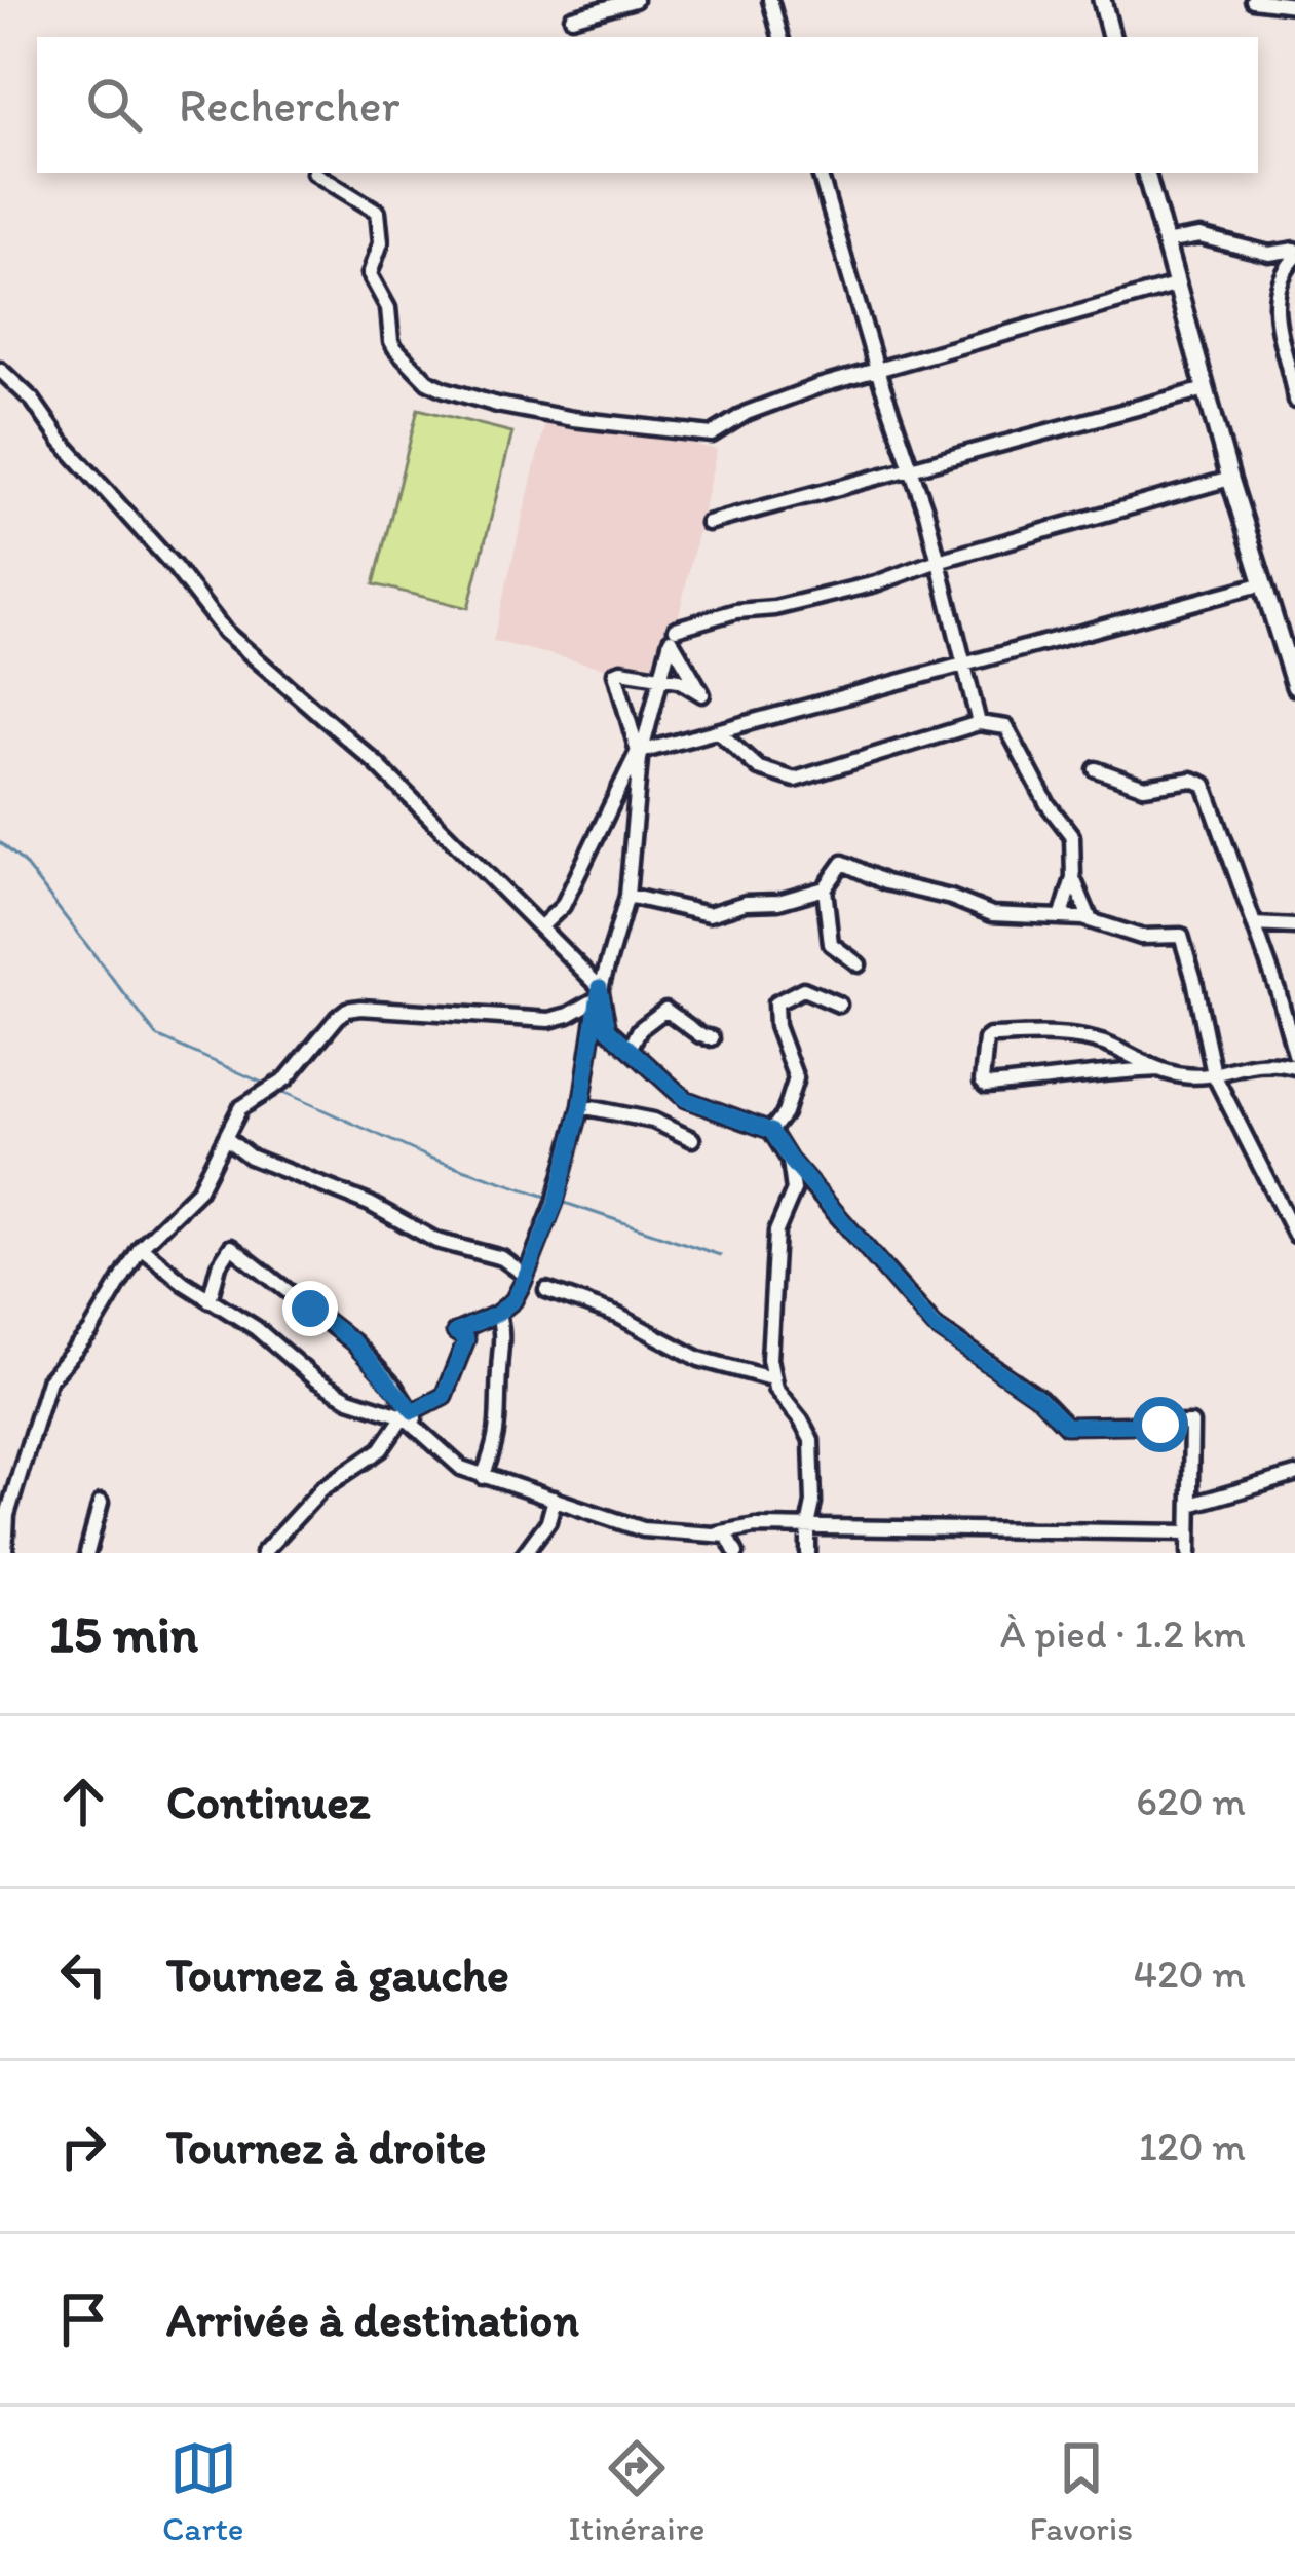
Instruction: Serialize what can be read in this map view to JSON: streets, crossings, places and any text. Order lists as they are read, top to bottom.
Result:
{
  "page": {
    "search": "Rechercher",
    "heading": ["15 min", "À pied · 1.2 km"],
    "list": [
      ["Continuez", "620 m"],
      ["Tournez à gauche", "420 m"],
      ["Tournez à droite", "120 m"],
      "Arrivée à destination"
    ],
    "nav": ["Carte", "Itinéraire", "Favoris"]
  }
}
